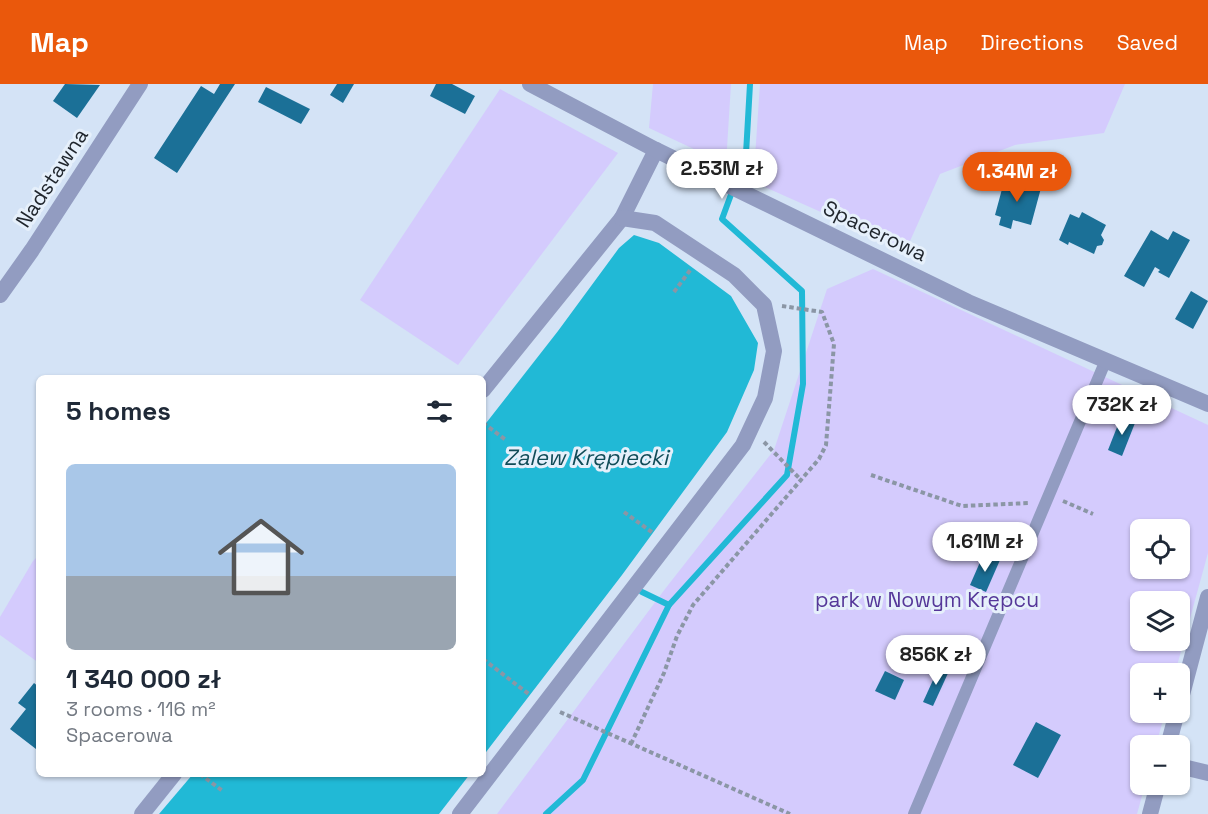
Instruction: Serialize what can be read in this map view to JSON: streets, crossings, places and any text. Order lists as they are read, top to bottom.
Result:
{
  "streets": {
    "street": ["Nadstawna", "Spacerowa"]
  },
  "water": ["Zalew Krępiecki"],
  "parks": ["park w Nowym Krępcu"],
  "page": {
    "header": "Map",
    "nav": ["Map", "Directions", "Saved"],
    "price": [
      "2.53M zł",
      "1.34M zł",
      "732K zł",
      "1.61M zł",
      "856K zł"
    ],
    "heading": "5 homes",
    "list": [
      {
        "name": "1 340 000 zł",
        "note": "3 rooms · 116 m² · Spacerowa"
      }
    ],
    "map_buttons": ["+", "−"]
  }
}
